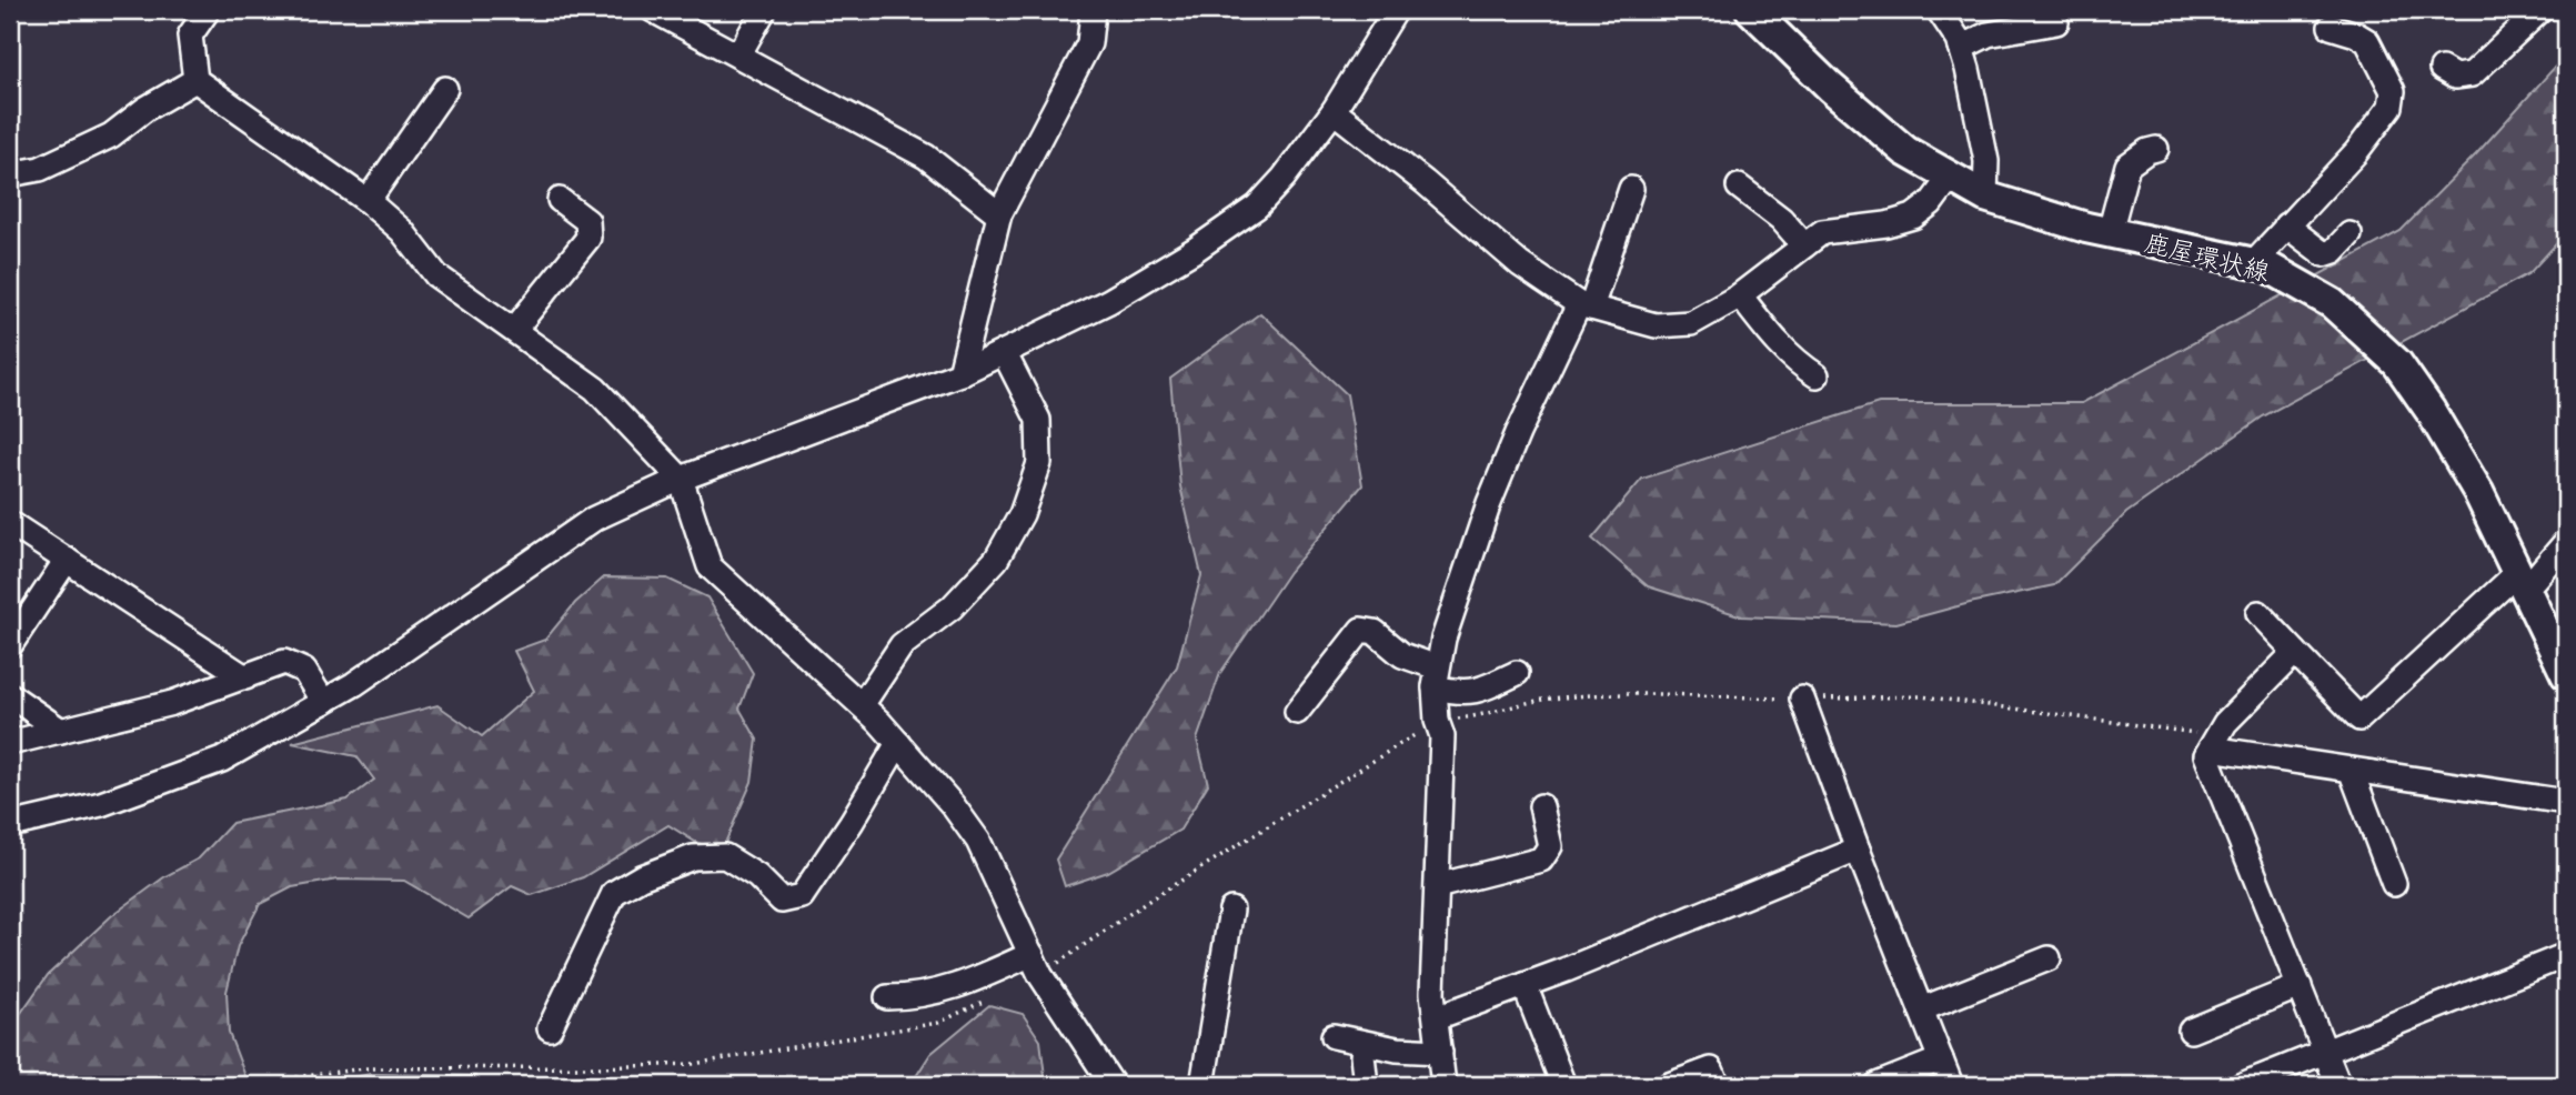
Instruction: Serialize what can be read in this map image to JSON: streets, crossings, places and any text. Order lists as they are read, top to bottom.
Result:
{
  "streets": {
    "main road": ["鹿屋環状線"]
  }
}
